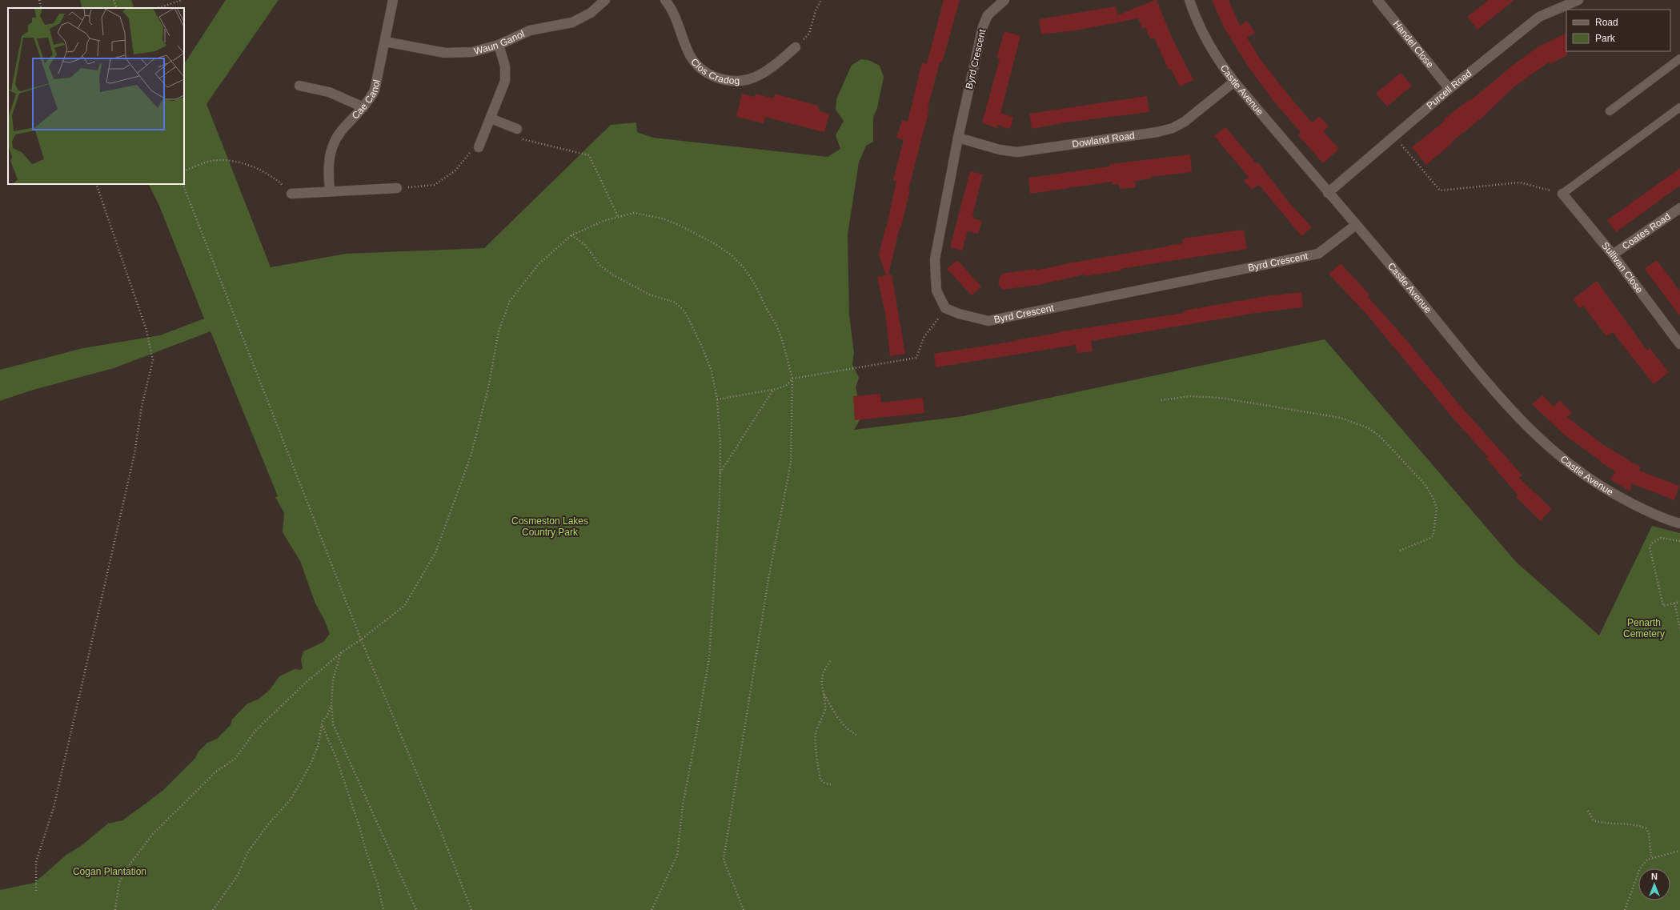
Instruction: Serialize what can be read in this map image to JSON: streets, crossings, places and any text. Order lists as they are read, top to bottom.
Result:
{
  "streets": {
    "street": [
      "Waun Ganol",
      "Handel Close",
      "Byrd Crescent",
      "Clos Cradog",
      "Castle Avenue",
      "Purcell Road",
      "Cae Canol",
      "Dowland Road",
      "Coates Road",
      "Sullivan Close"
    ]
  },
  "crossings": [
    ["Waun Ganol", "Cae Canol"],
    ["Handel Close", "Purcell Road"],
    ["Byrd Crescent", "Castle Avenue"],
    ["Byrd Crescent", "Dowland Road"],
    ["Castle Avenue", "Purcell Road"],
    ["Castle Avenue", "Dowland Road"],
    ["Coates Road", "Sullivan Close"]
  ],
  "parks": ["Cosmeston Lakes Country Park", "Penarth Cemetery", "Cogan Plantation"],
  "legend": ["Road", "Park"],
  "north": "top"
}
